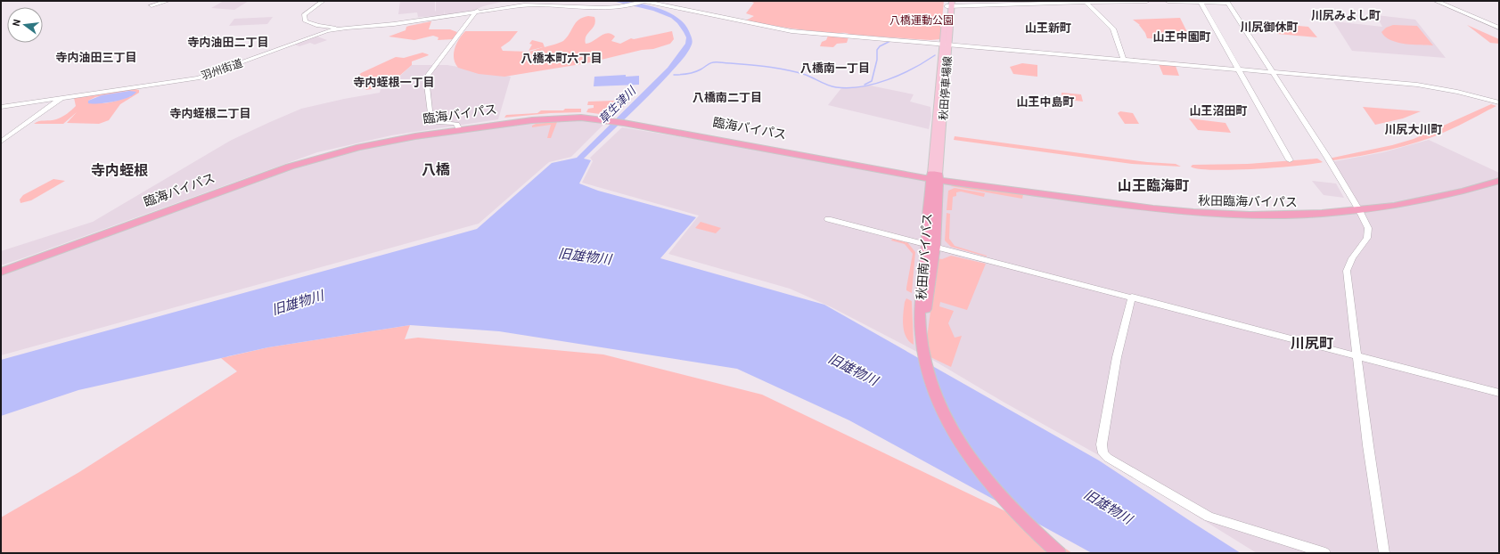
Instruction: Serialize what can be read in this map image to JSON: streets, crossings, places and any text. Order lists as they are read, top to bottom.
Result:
{
  "streets": {
    "highway": ["臨海バイパス", "秋田臨海バイパス", "秋田南バイパス"],
    "main road": ["秋田停車場線"],
    "street": ["羽州街道"]
  },
  "crossings": [
    ["秋田停車場線", "臨海バイパス"],
    ["秋田停車場線", "秋田臨海バイパス"],
    ["秋田停車場線", "秋田南バイパス"],
    ["臨海バイパス", "秋田臨海バイパス"],
    ["臨海バイパス", "秋田南バイパス"],
    ["秋田臨海バイパス", "秋田南バイパス"]
  ],
  "districts": [
    "川尻みよし町",
    "川尻御休町",
    "山王新町",
    "山王中園町",
    "寺内油田二丁目",
    "寺内油田三丁目",
    "八橋本町六丁目",
    "八橋南一丁目",
    "寺内蛭根一丁目",
    "八橋南二丁目",
    "山王中島町",
    "山王沼田町",
    "寺内蛭根二丁目",
    "川尻大川町",
    "八橋",
    "寺内蛭根",
    "山王臨海町",
    "川尻町"
  ],
  "water": ["草生津川", "旧雄物川"],
  "parks": ["八橋運動公園"],
  "north": "left"
}
